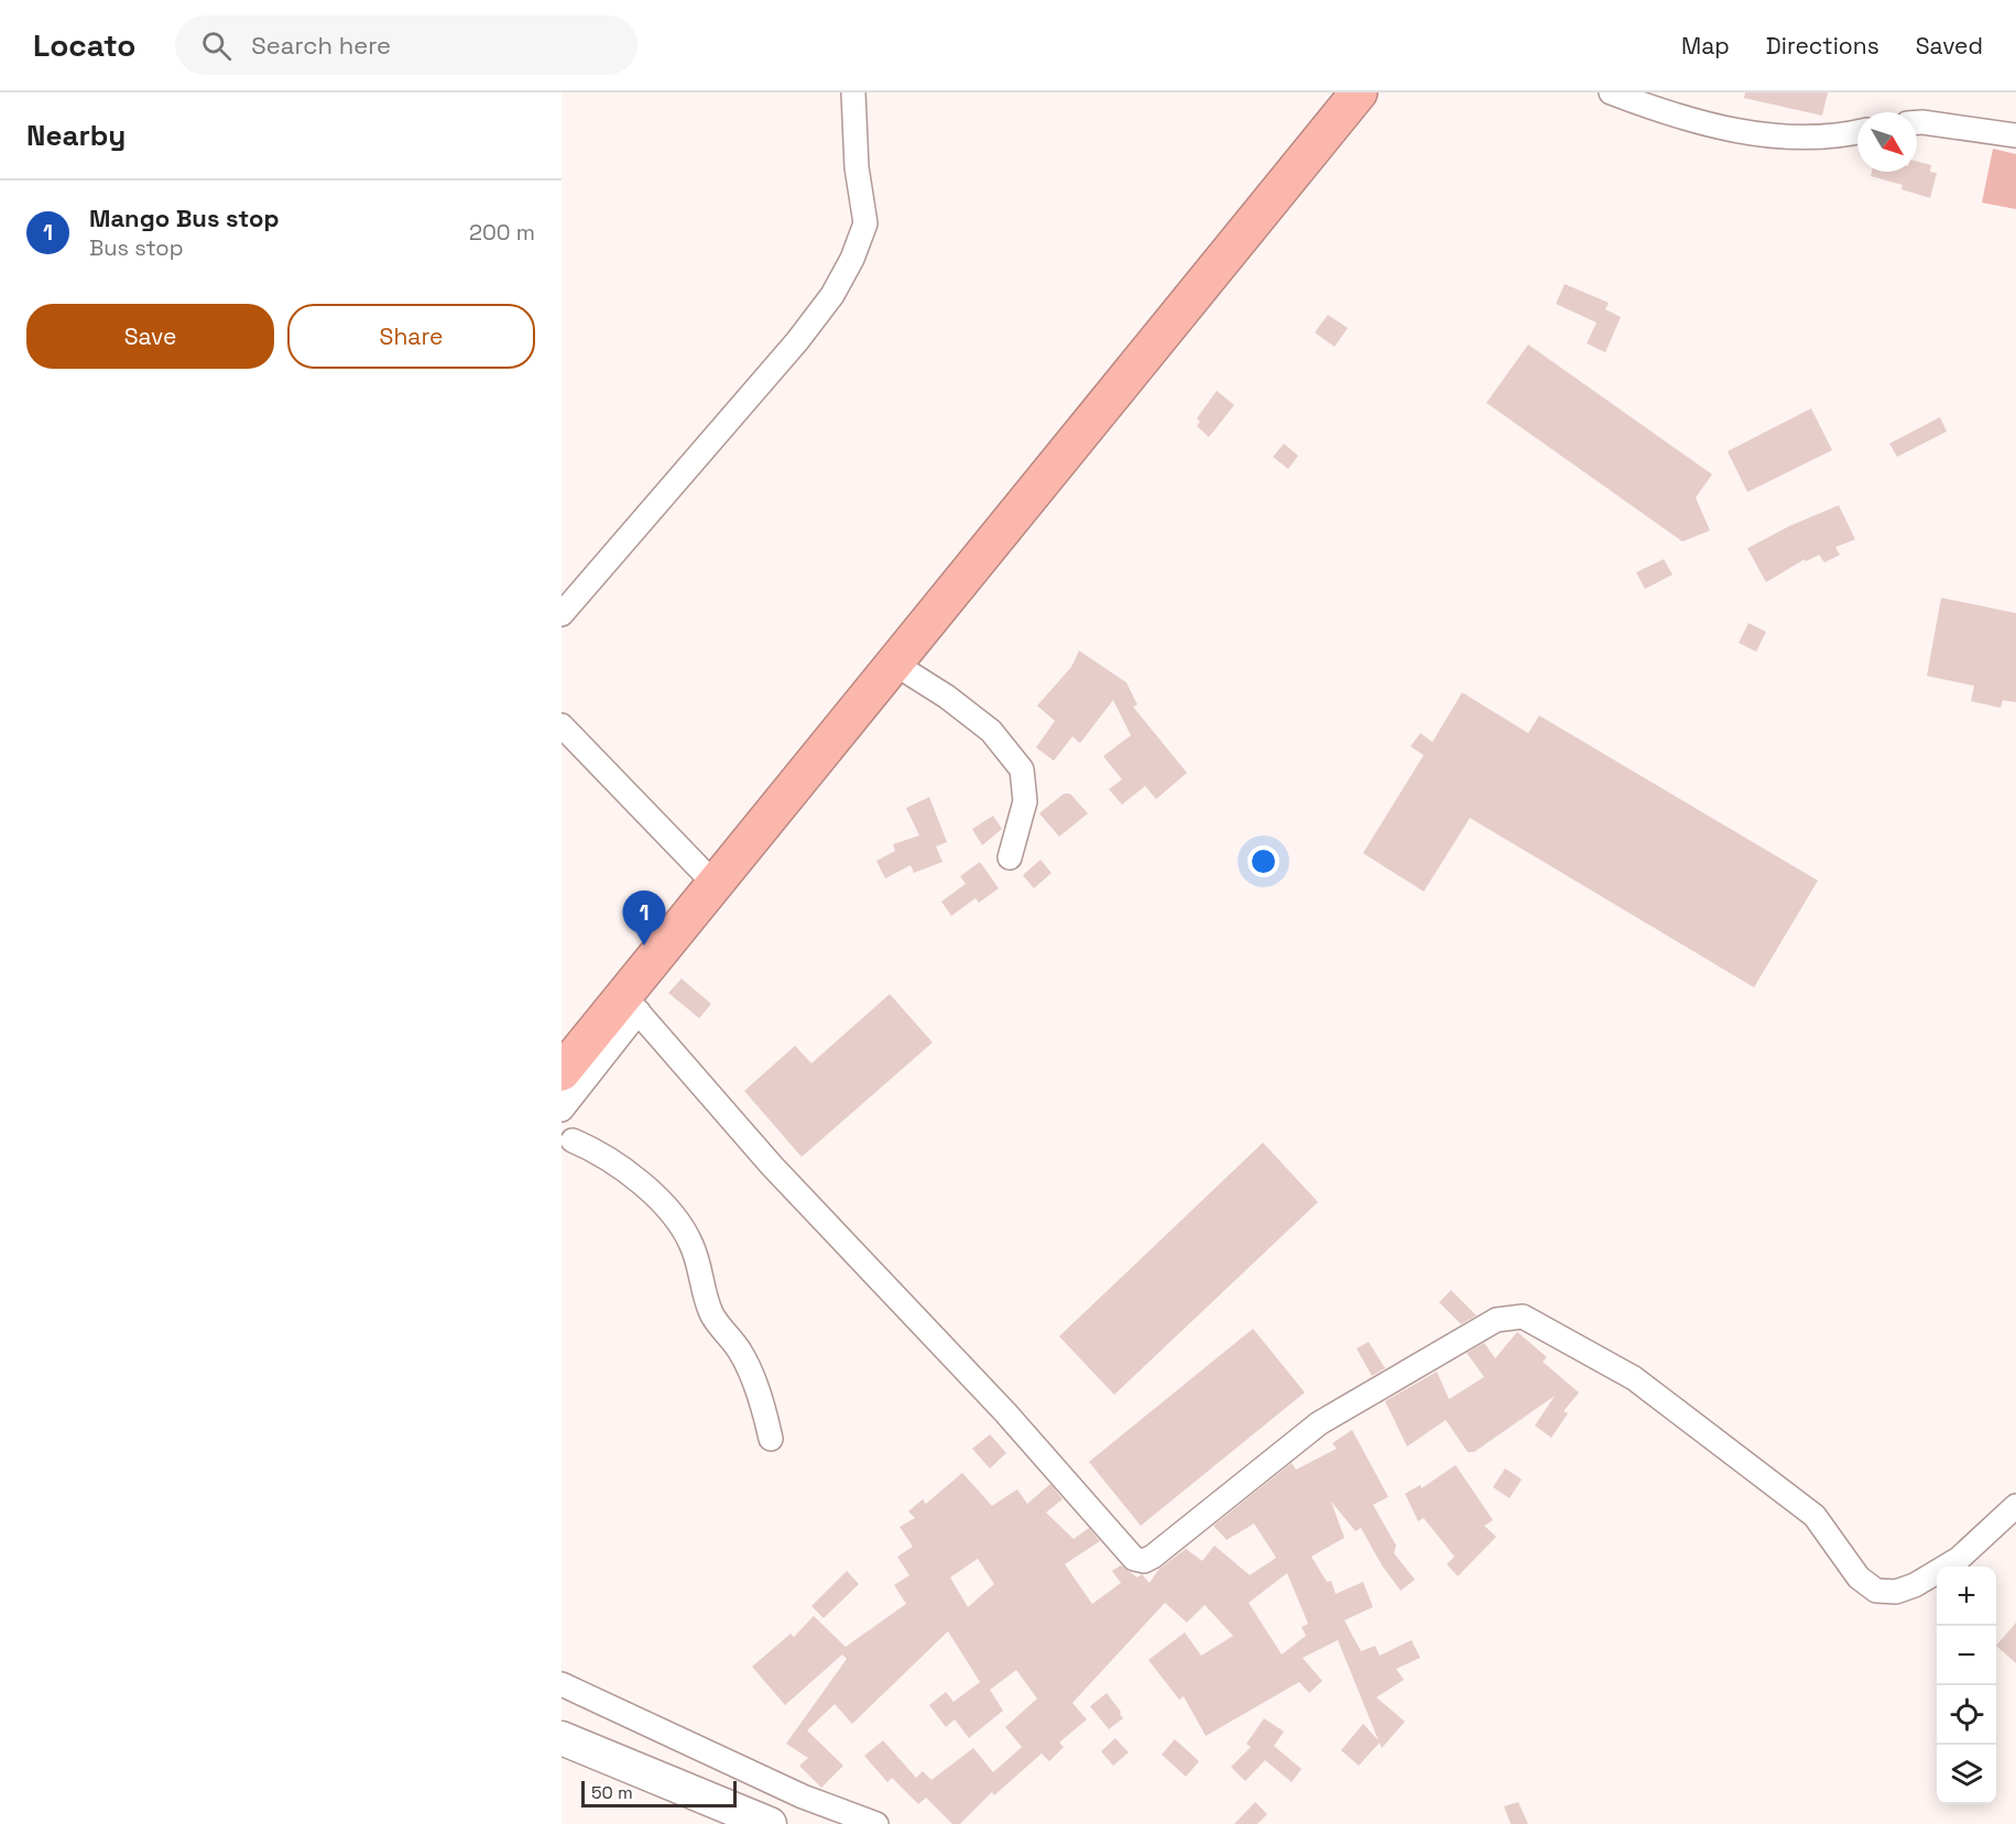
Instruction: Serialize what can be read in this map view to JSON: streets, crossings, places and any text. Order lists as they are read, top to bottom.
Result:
{
  "scale_bar": "50 m",
  "north": "bottom right",
  "page": {
    "header": "Locato",
    "search": "Search here",
    "nav": ["Map", "Directions", "Saved"],
    "heading": "Nearby",
    "list": [
      {
        "mark": "1",
        "name": "Mango Bus stop",
        "note": "Bus stop",
        "value": "200 m"
      }
    ],
    "buttons": ["Save", "Share"],
    "pins": "1",
    "map_buttons": ["+", "−"],
    "scale": "50 m"
  }
}
